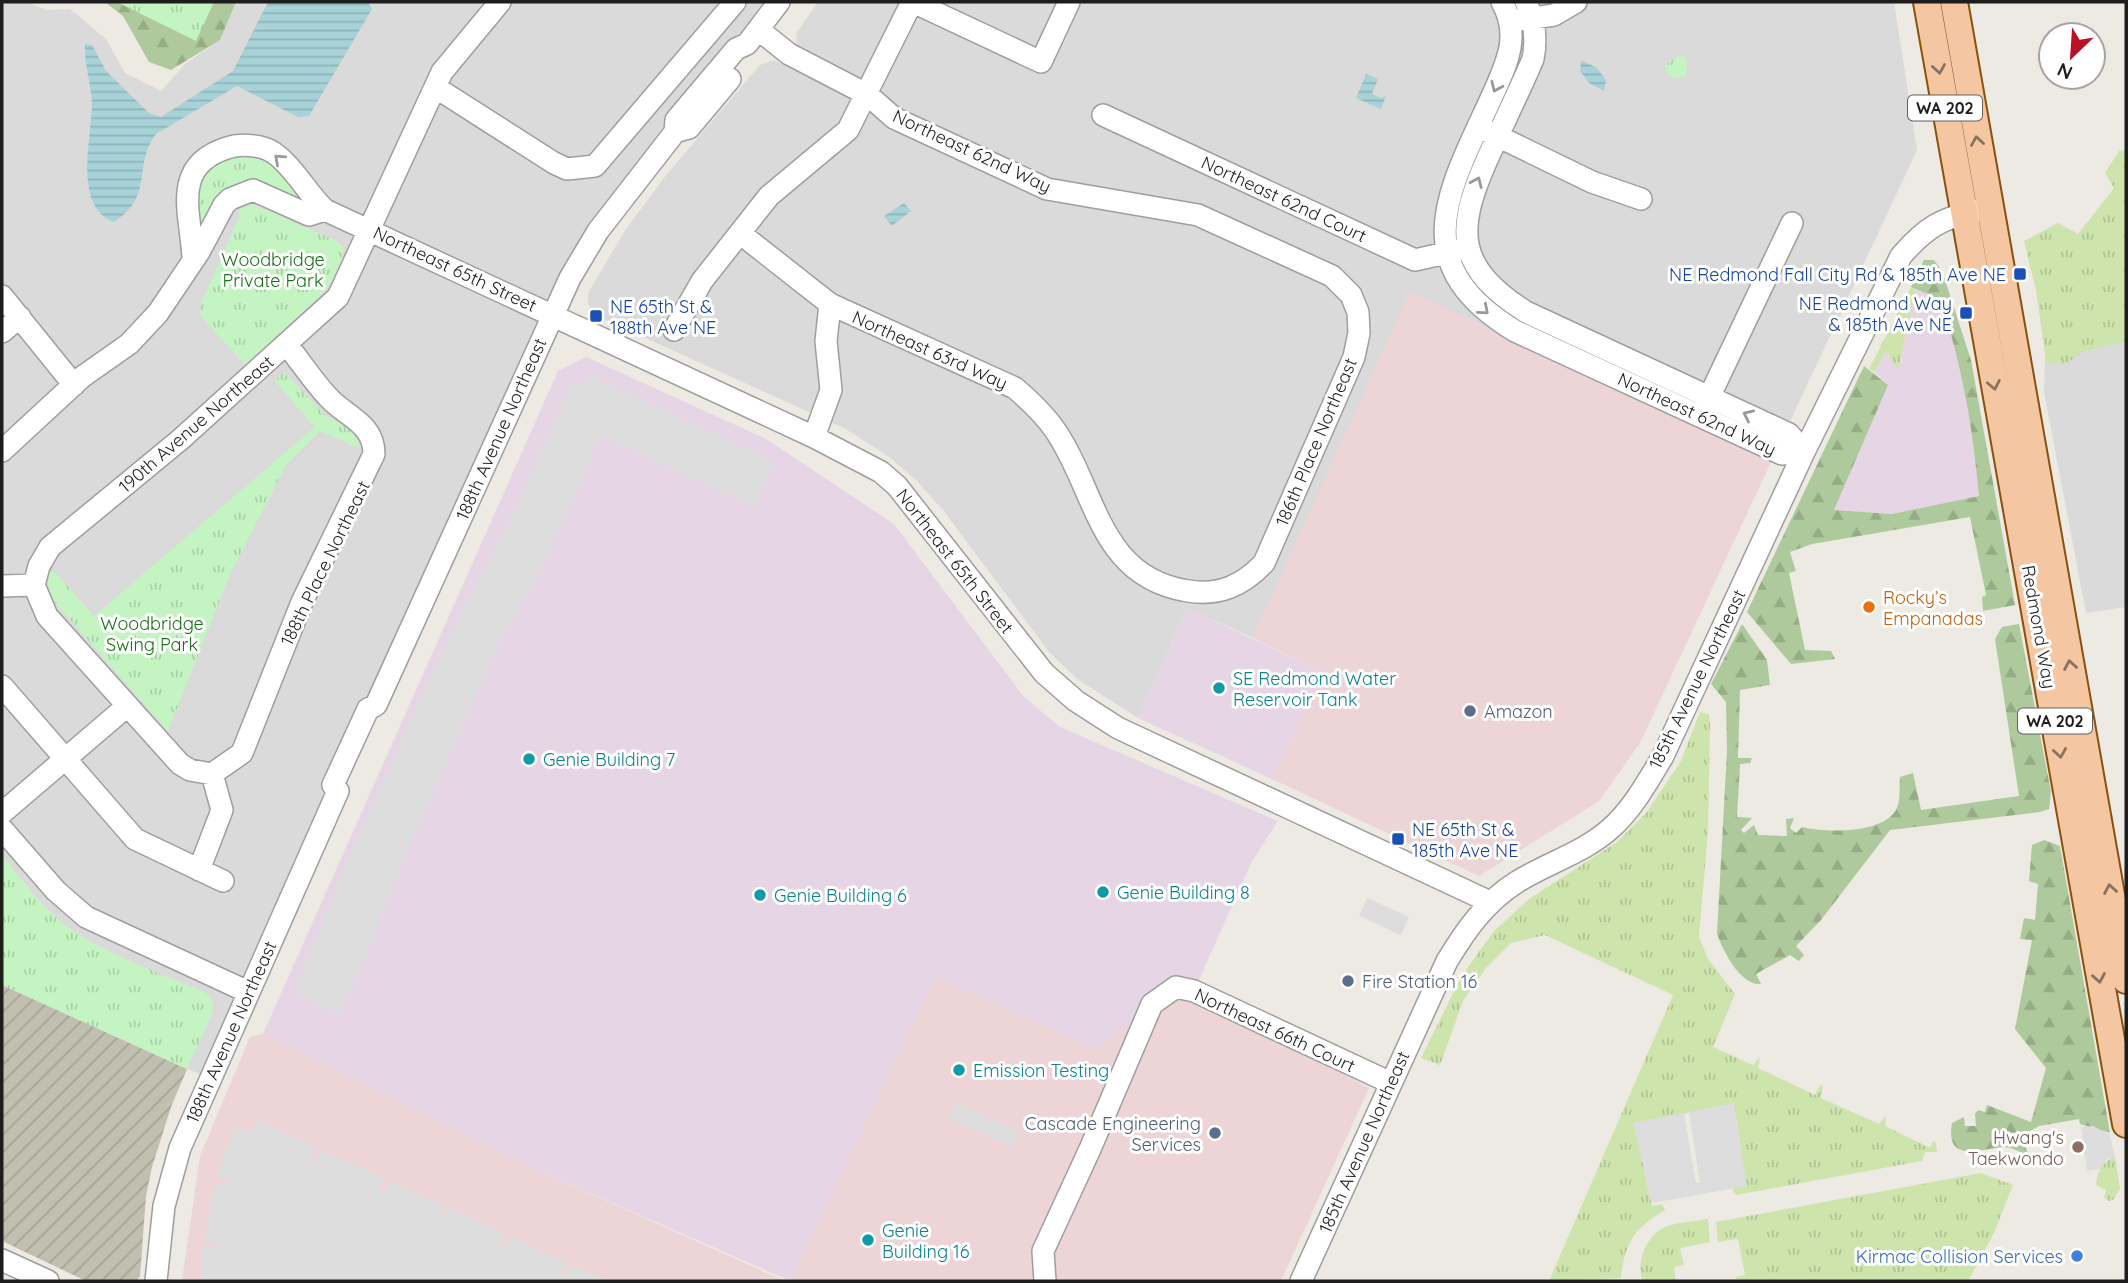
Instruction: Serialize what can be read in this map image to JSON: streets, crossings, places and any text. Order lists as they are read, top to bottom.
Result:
{
  "streets": {
    "main road": ["WA 202", "Redmond Way"],
    "street": [
      "Northeast 62nd Way",
      "Northeast 62nd Court",
      "Northeast 65th Street",
      "Northeast 63rd Way",
      "190th Avenue Northeast",
      "188th Avenue Northeast",
      "186th Place Northeast",
      "188th Place Northeast",
      "185th Avenue Northeast",
      "Northeast 66th Court"
    ]
  },
  "crossings": [
    ["WA 202", "Redmond Way"],
    ["WA 202", "185th Avenue Northeast"],
    ["Northeast 62nd Way", "Northeast 62nd Court"],
    ["Northeast 62nd Way", "188th Avenue Northeast"],
    ["Northeast 62nd Way", "186th Place Northeast"],
    ["Northeast 62nd Way", "185th Avenue Northeast"],
    ["Northeast 65th Street", "190th Avenue Northeast"],
    ["Northeast 65th Street", "188th Avenue Northeast"],
    ["Northeast 65th Street", "185th Avenue Northeast"],
    ["Northeast 63rd Way", "186th Place Northeast"],
    ["190th Avenue Northeast", "188th Place Northeast"],
    ["Redmond Way", "185th Avenue Northeast"],
    ["185th Avenue Northeast", "Northeast 66th Court"]
  ],
  "parks": ["Woodbridge Private Park", "Woodbridge Swing Park"],
  "places": {
    "transit": [
      "NE Redmond Fall City Rd & 185th Ave NE",
      "NE Redmond Way & 185th Ave NE",
      "NE 65th St & 188th Ave NE",
      "NE 65th St & 185th Ave NE"
    ],
    "other": [
      "Rocky’s Empanadas",
      "SE Redmond Water Reservoir Tank",
      "Amazon",
      "Genie Building 7",
      "Genie Building 8",
      "Genie Building 6",
      "Fire Station 16",
      "Emission Testing",
      "Cascade Engineering Services",
      "Hwang's Taekwondo",
      "Genie Building 16",
      "Kirmac Collision Services"
    ]
  },
  "north": "bottom left"
}
